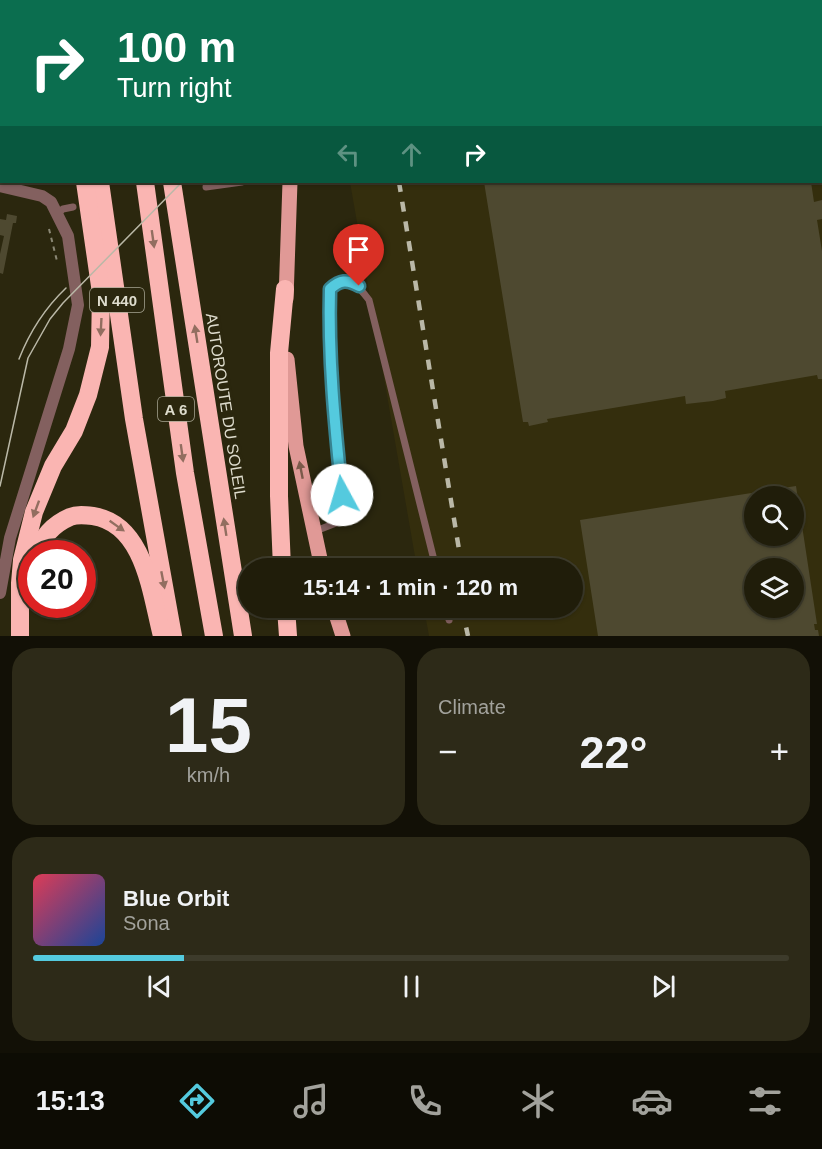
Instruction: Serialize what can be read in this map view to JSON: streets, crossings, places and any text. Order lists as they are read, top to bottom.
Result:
{
  "streets": {
    "highway": ["N 440", "AUTOROUTE DU SOLEIL", "A 6"]
  },
  "page": {
    "turn": ["100 m", "Turn right"],
    "limit": "20",
    "trip": "15:14 · 1 min · 120 m",
    "tile": [
      ["15", "km/h"],
      "Climate"
    ],
    "heat": ["−", "22°", "+"],
    "song": ["Blue Orbit", "Sona"],
    "tabs": "15:13"
  }
}
